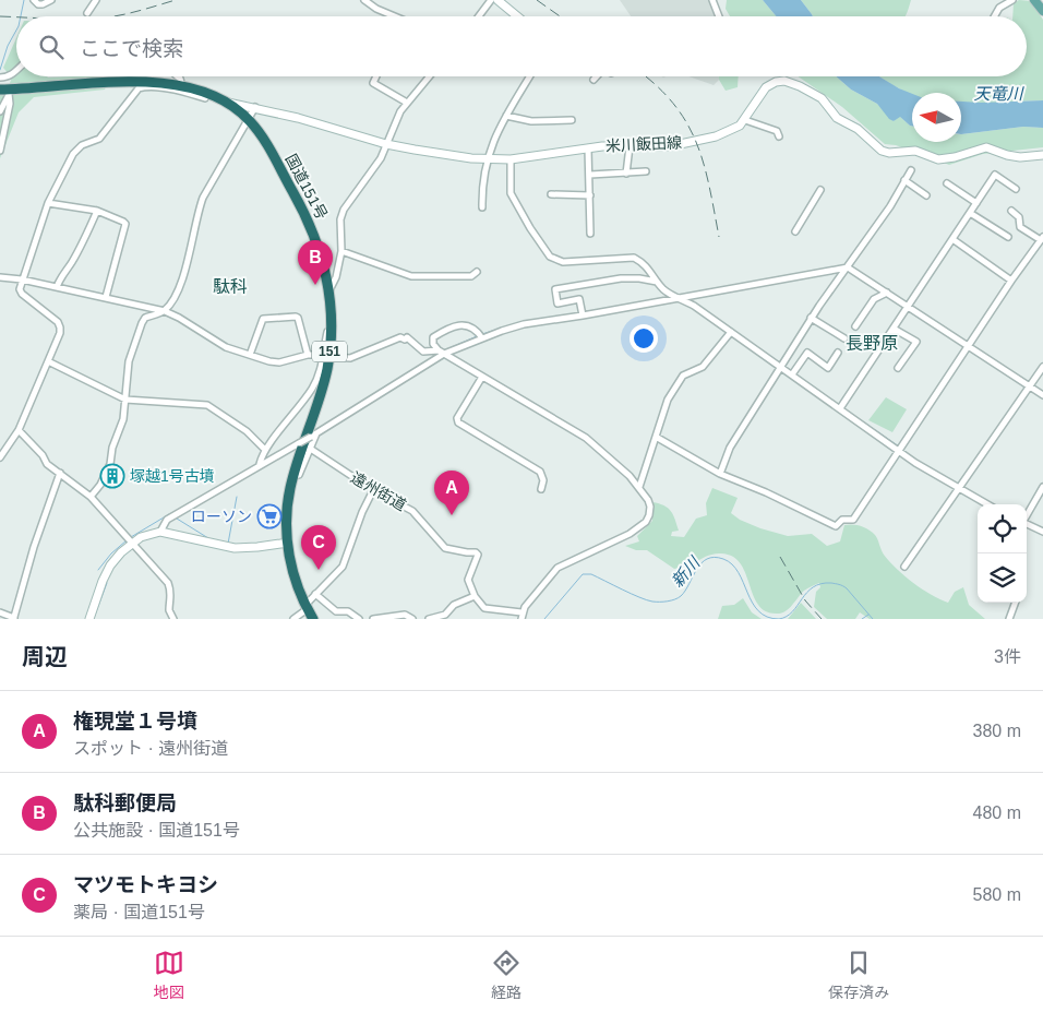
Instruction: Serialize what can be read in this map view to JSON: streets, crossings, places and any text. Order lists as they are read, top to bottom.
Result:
{
  "streets": {
    "highway": ["国道151号", "151"],
    "main road": ["米川飯田線"],
    "street": ["遠州街道"]
  },
  "crossings": [
    ["米川飯田線", "国道151号"]
  ],
  "districts": ["駄科", "長野原"],
  "water": ["天竜川", "新川"],
  "places": {
    "building": ["塚越1号古墳"],
    "supermarket": ["ローソン"]
  },
  "north": "left",
  "page": {
    "search": "ここで検索",
    "pins": ["B", "A", "C"],
    "heading": ["周辺", "3件"],
    "list": [
      {
        "mark": "A",
        "name": "権現堂１号墳",
        "note": "スポット · 遠州街道",
        "value": "380 m"
      },
      {
        "mark": "B",
        "name": "駄科郵便局",
        "note": "公共施設 · 国道151号",
        "value": "480 m"
      },
      {
        "mark": "C",
        "name": "マツモトキヨシ",
        "note": "薬局 · 国道151号",
        "value": "580 m"
      }
    ],
    "nav": ["地図", "経路", "保存済み"]
  }
}
